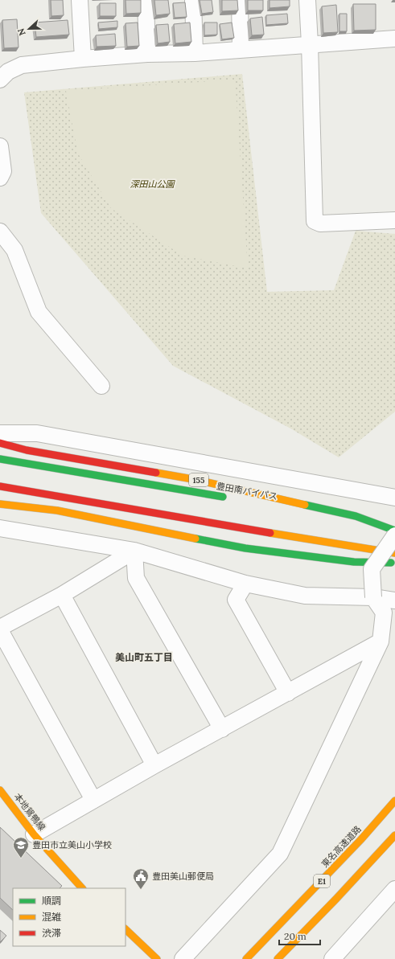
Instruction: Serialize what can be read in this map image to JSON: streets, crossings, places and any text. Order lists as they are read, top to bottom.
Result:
{
  "streets": {
    "main road": [
      "155",
      "豊田南バイパス",
      "本地鴛鴨線",
      "東名高速道路",
      "E1"
    ]
  },
  "crossings": [
    ["155", "豊田南バイパス"]
  ],
  "districts": ["美山町五丁目"],
  "parks": ["深田山公園"],
  "places": {
    "school or university": ["豊田市立美山小学校"],
    "public building": ["豊田美山郵便局"]
  },
  "legend": ["順調", "混雑", "渋滞"],
  "scale_bar": "20 m",
  "north": "left"
}
